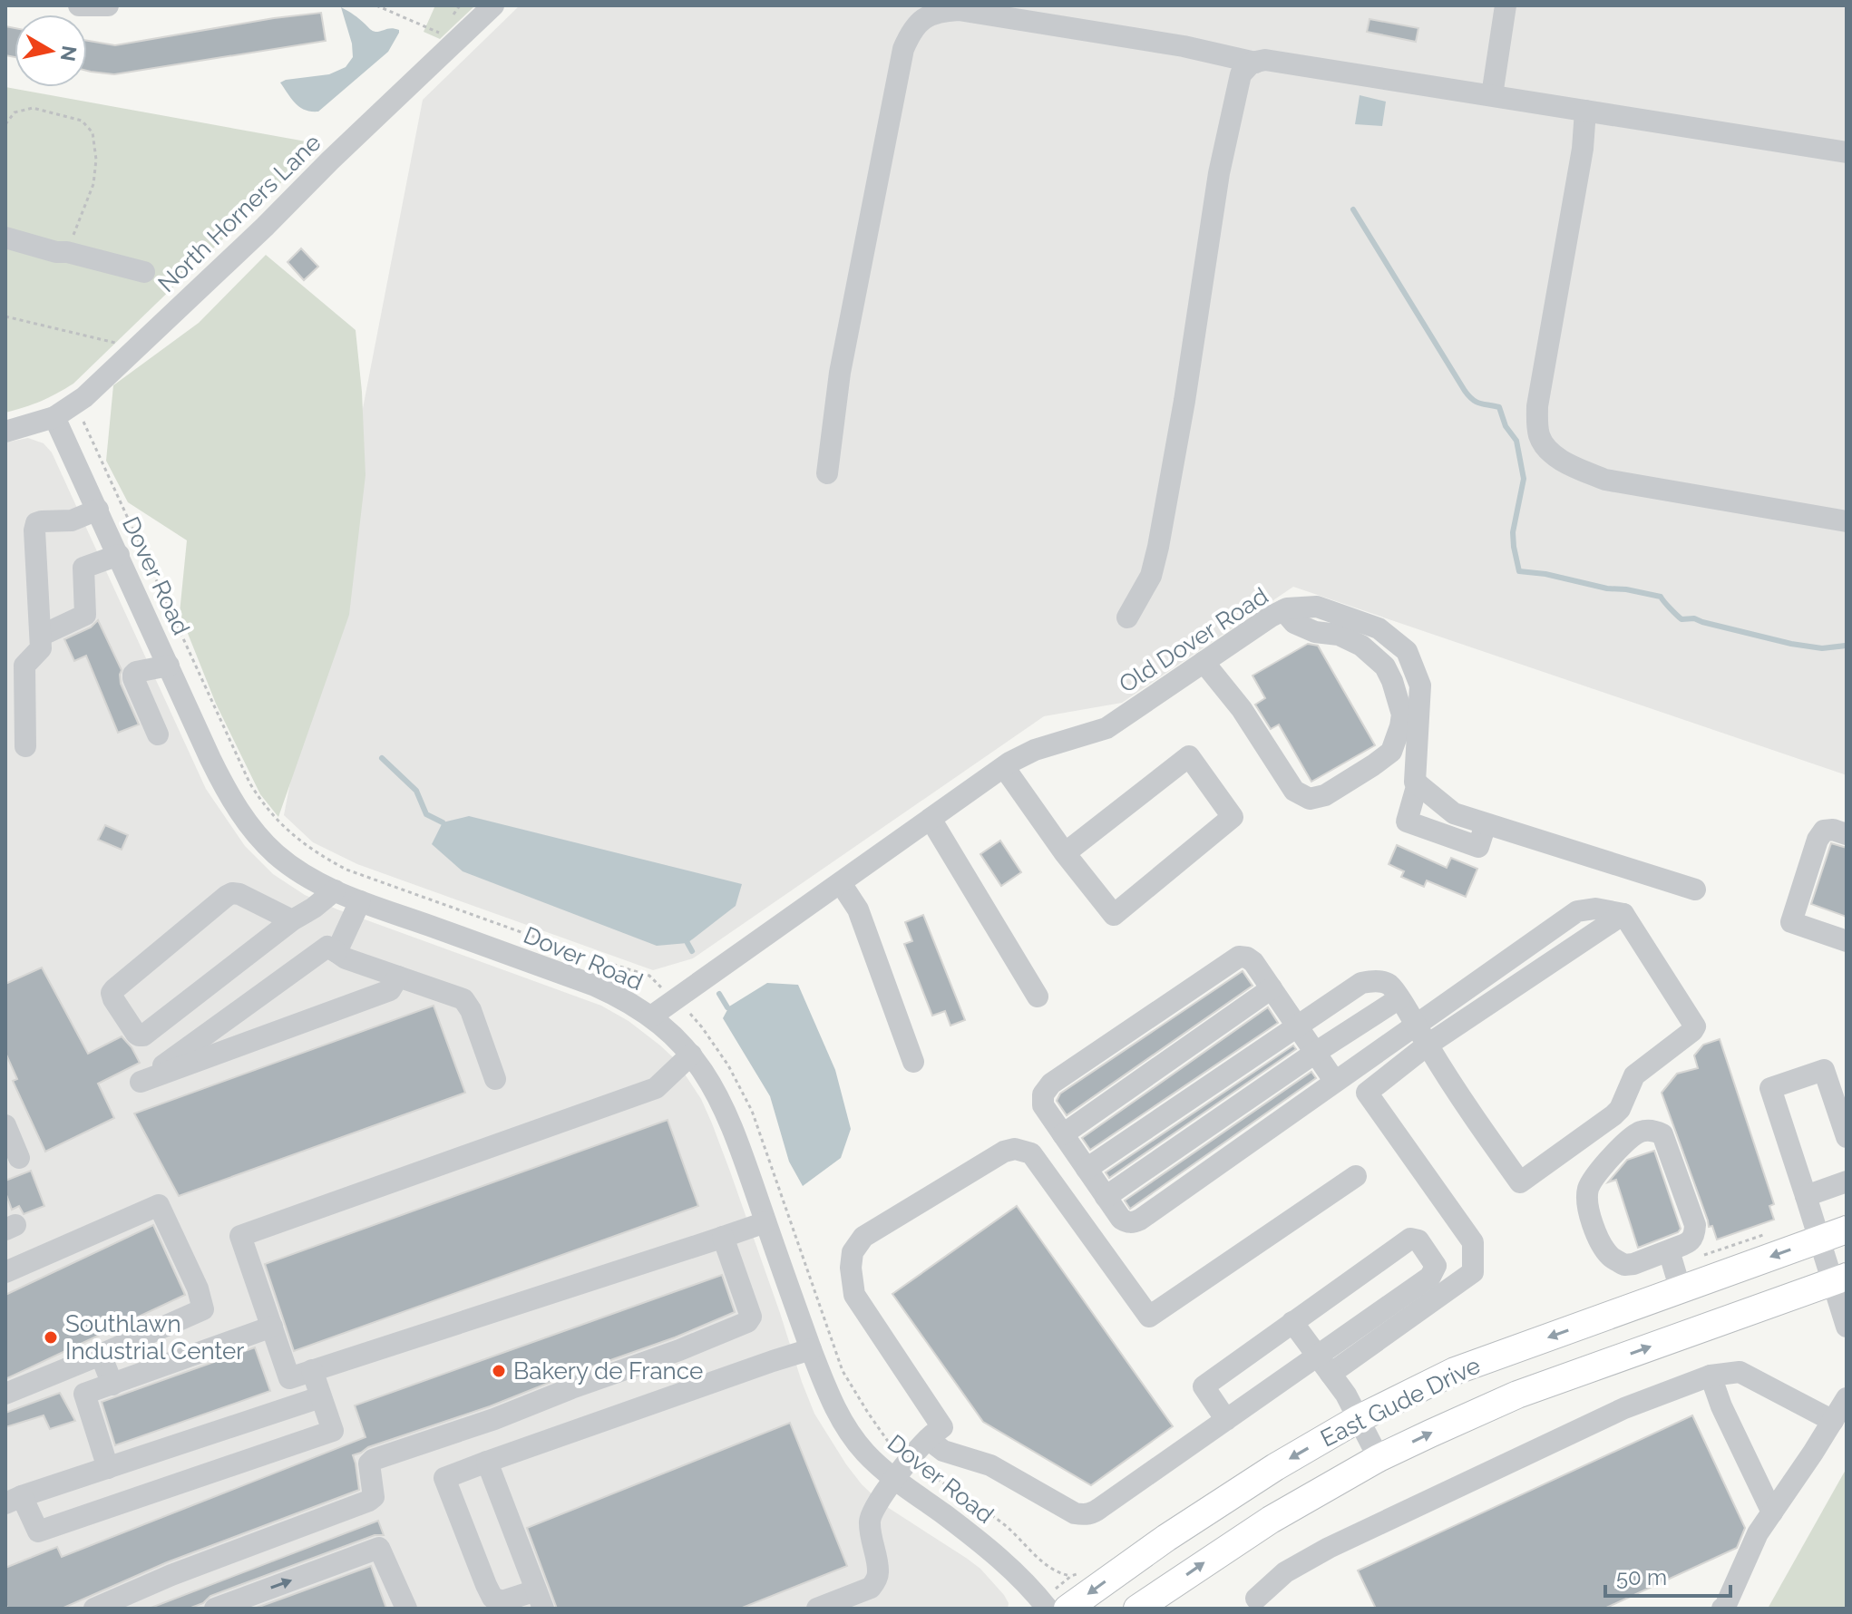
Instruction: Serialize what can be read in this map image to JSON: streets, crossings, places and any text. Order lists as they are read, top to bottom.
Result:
{
  "streets": {
    "main road": ["East Gude Drive"],
    "street": ["North Horners Lane", "Dover Road", "Old Dover Road"]
  },
  "crossings": [
    ["North Horners Lane", "Dover Road"],
    ["Dover Road", "Old Dover Road"]
  ],
  "places": ["Southlawn Industrial Center", "Bakery de France"],
  "scale_bar": "50 m",
  "north": "right"
}
